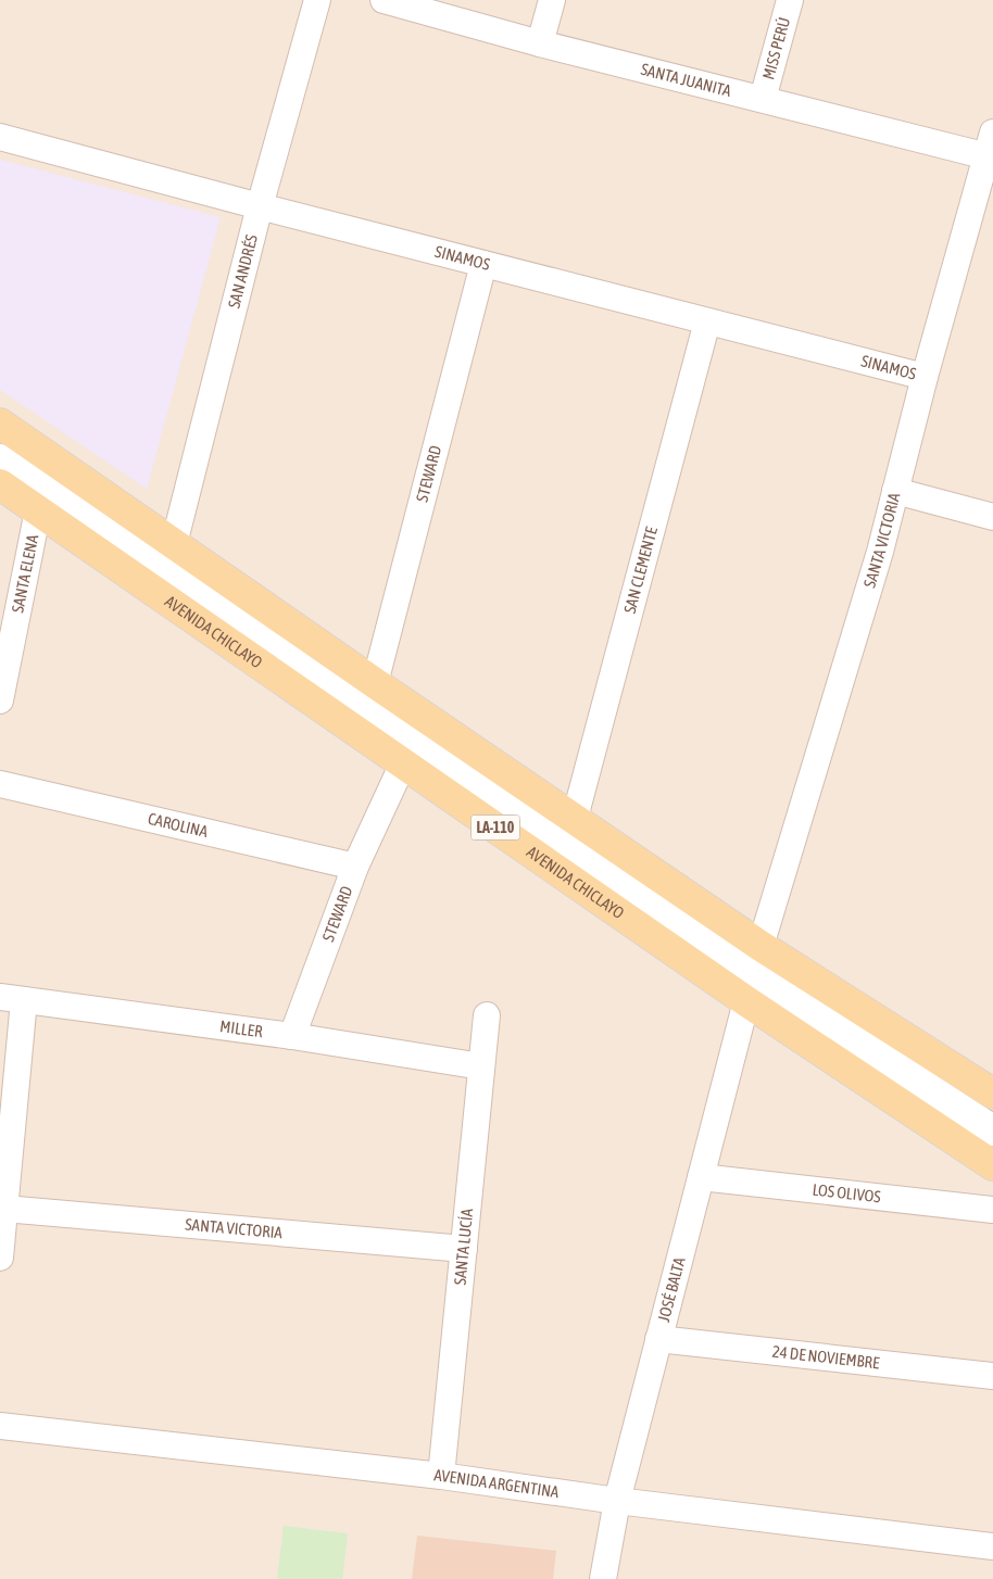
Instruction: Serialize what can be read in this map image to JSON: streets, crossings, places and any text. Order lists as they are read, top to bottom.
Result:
{
  "streets": {
    "main road": ["AVENIDA CHICLAYO", "LA-110"],
    "street": [
      "MISS PERÚ",
      "SANTA JUANITA",
      "SINAMOS",
      "SAN ANDRÉS",
      "STEWARD",
      "SANTA VICTORIA",
      "SAN CLEMENTE",
      "SANTA ELENA",
      "CAROLINA",
      "MILLER",
      "LOS OLIVOS",
      "SANTA LUCÍA",
      "JOSÉ BALTA",
      "24 DE NOVIEMBRE",
      "AVENIDA ARGENTINA"
    ]
  },
  "crossings": [
    ["MISS PERÚ", "SANTA JUANITA"],
    ["SANTA JUANITA", "SANTA VICTORIA"],
    ["SINAMOS", "SAN ANDRÉS"],
    ["SINAMOS", "STEWARD"],
    ["SINAMOS", "SANTA VICTORIA"],
    ["SINAMOS", "SAN CLEMENTE"],
    ["STEWARD", "AVENIDA CHICLAYO"],
    ["STEWARD", "CAROLINA"],
    ["STEWARD", "MILLER"],
    ["SANTA VICTORIA", "SANTA LUCÍA"],
    ["SANTA ELENA", "AVENIDA CHICLAYO"],
    ["AVENIDA CHICLAYO", "JOSÉ BALTA"],
    ["MILLER", "SANTA LUCÍA"],
    ["LOS OLIVOS", "JOSÉ BALTA"],
    ["SANTA LUCÍA", "AVENIDA ARGENTINA"],
    ["JOSÉ BALTA", "24 DE NOVIEMBRE"],
    ["JOSÉ BALTA", "AVENIDA ARGENTINA"]
  ]
}
